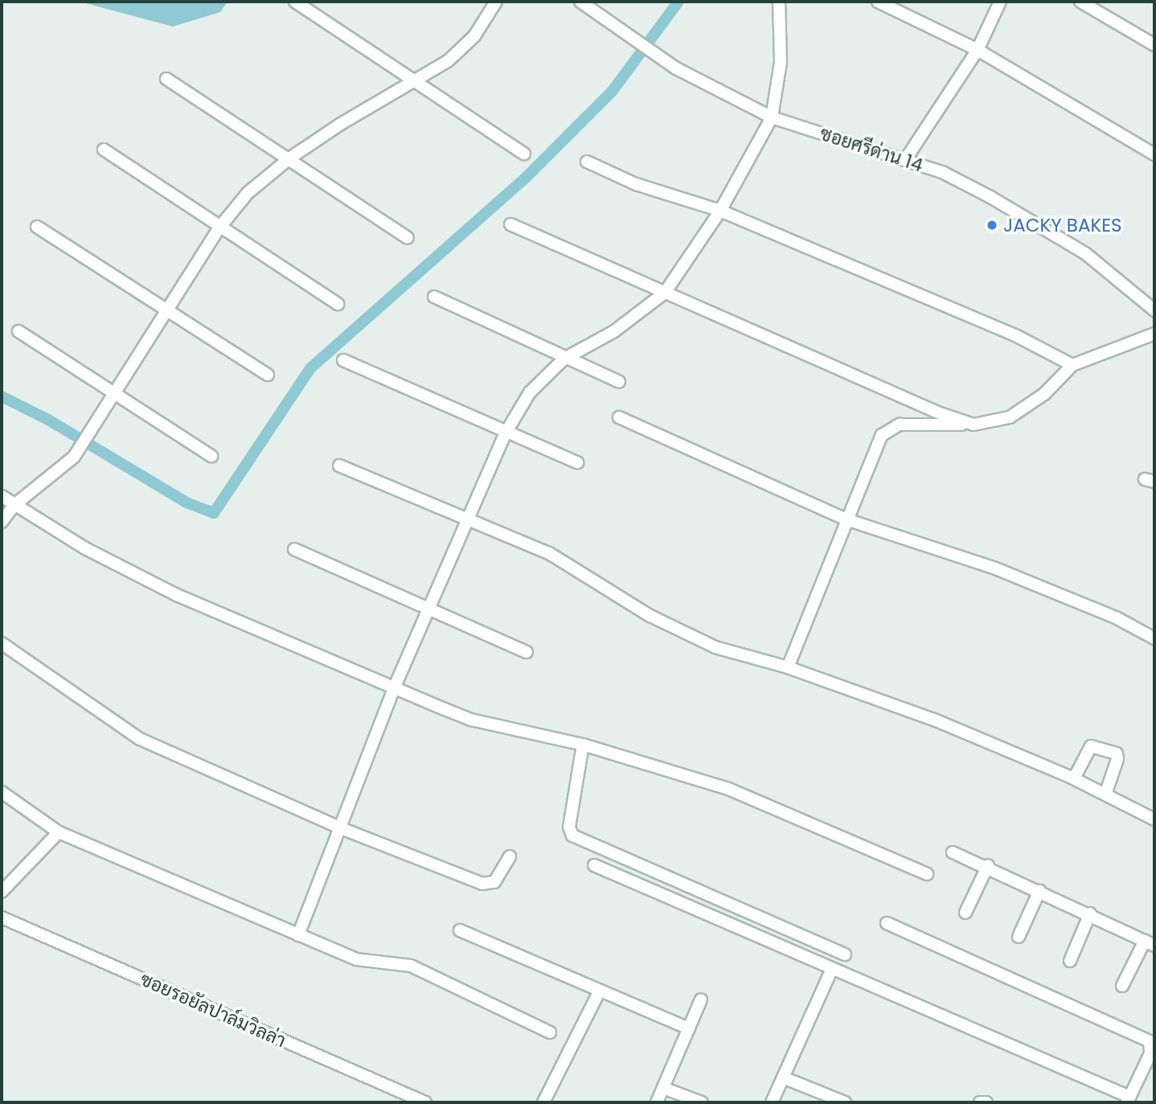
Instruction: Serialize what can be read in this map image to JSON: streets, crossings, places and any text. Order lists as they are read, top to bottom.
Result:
{
  "streets": {
    "street": ["ซอยศรีด่าน 14", "ซอยรอยัลปาล์มวิลล่า"]
  },
  "places": ["JACKY BAKES"]
}
